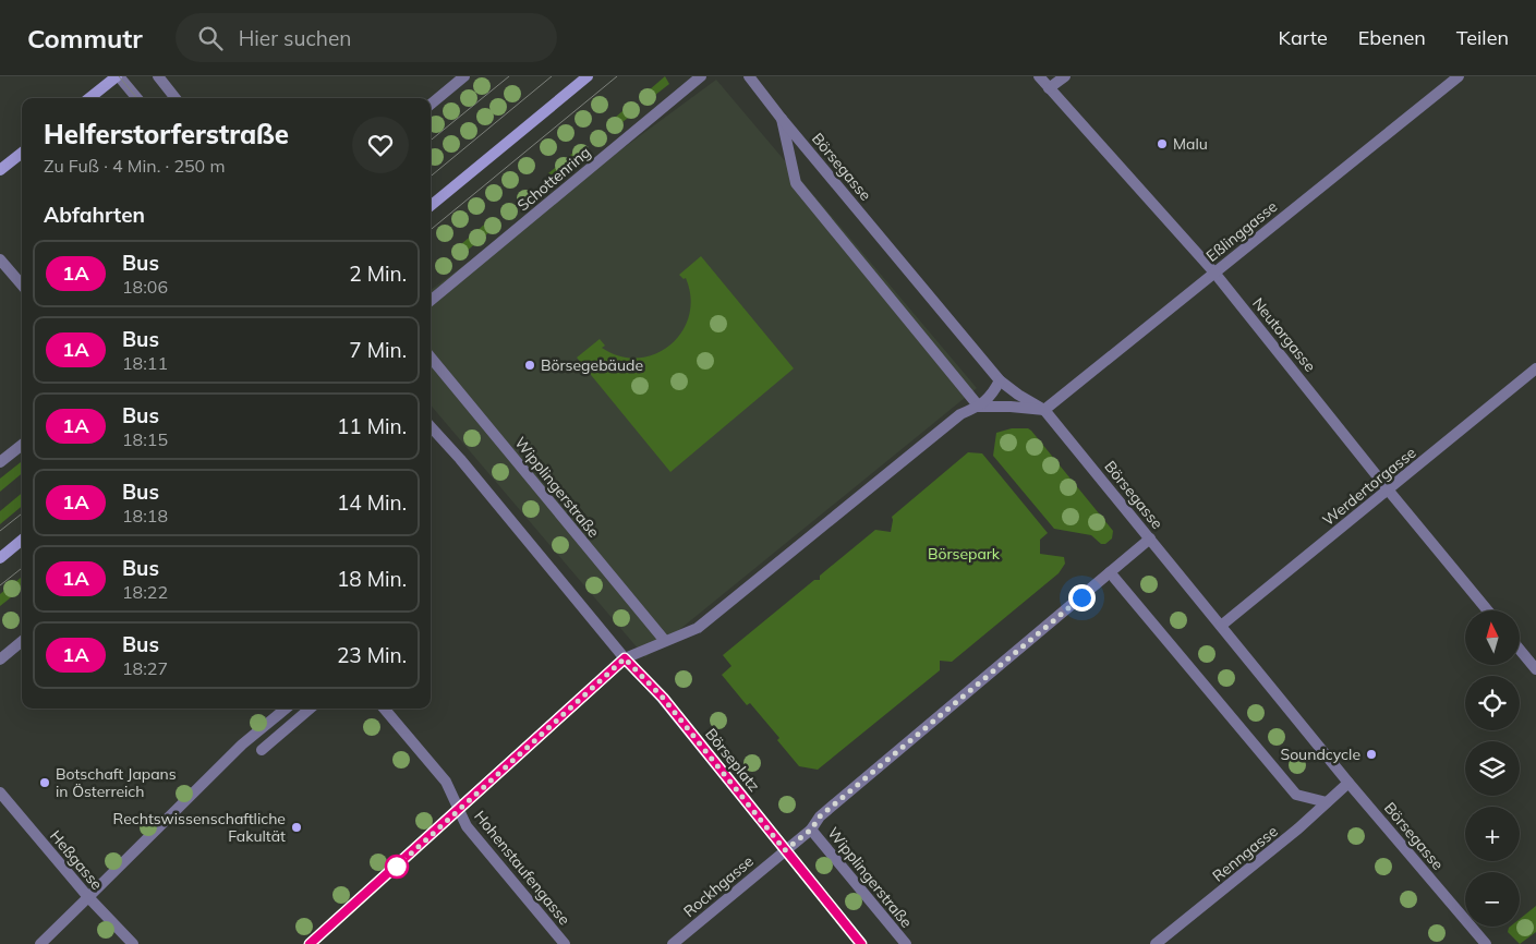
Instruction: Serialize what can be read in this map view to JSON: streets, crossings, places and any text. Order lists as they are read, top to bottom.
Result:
{
  "streets": {
    "street": [
      "Börsegasse",
      "Schottenring",
      "Eßlinggasse",
      "Neutorgasse",
      "Werdertorgasse",
      "Wipplingerstraße",
      "Börseplatz",
      "Renngasse",
      "Heßgasse",
      "Hohenstaufengasse",
      "Rockhgasse"
    ]
  },
  "crossings": [
    ["Börsegasse", "Eßlinggasse"],
    ["Börsegasse", "Werdertorgasse"],
    ["Börsegasse", "Renngasse"],
    ["Eßlinggasse", "Neutorgasse"],
    ["Neutorgasse", "Werdertorgasse"],
    ["Börseplatz", "Rockhgasse"]
  ],
  "parks": ["Börsepark"],
  "places": [
    "Malu",
    "Börsegebäude",
    "Soundcycle",
    "Botschaft Japans in Österreich",
    "Rechtswissenschaftliche Fakultät"
  ],
  "lines": ["bus line 1A"],
  "north": "top",
  "page": {
    "header": "Commutr",
    "search": "Hier suchen",
    "nav": ["Karte", "Ebenen", "Teilen"],
    "heading": [
      ["Helferstorferstraße", "Zu Fuß · 4 Min. · 250 m"],
      "Abfahrten"
    ],
    "list": [
      {
        "mark": "1A",
        "name": "Bus",
        "note": "18:06",
        "value": "2 Min."
      },
      {
        "mark": "1A",
        "name": "Bus",
        "note": "18:11",
        "value": "7 Min."
      },
      {
        "mark": "1A",
        "name": "Bus",
        "note": "18:15",
        "value": "11 Min."
      },
      {
        "mark": "1A",
        "name": "Bus",
        "note": "18:18",
        "value": "14 Min."
      },
      {
        "mark": "1A",
        "name": "Bus",
        "note": "18:22",
        "value": "18 Min."
      },
      {
        "mark": "1A",
        "name": "Bus",
        "note": "18:27",
        "value": "23 Min."
      }
    ],
    "map_buttons": ["+", "−"]
  }
}
